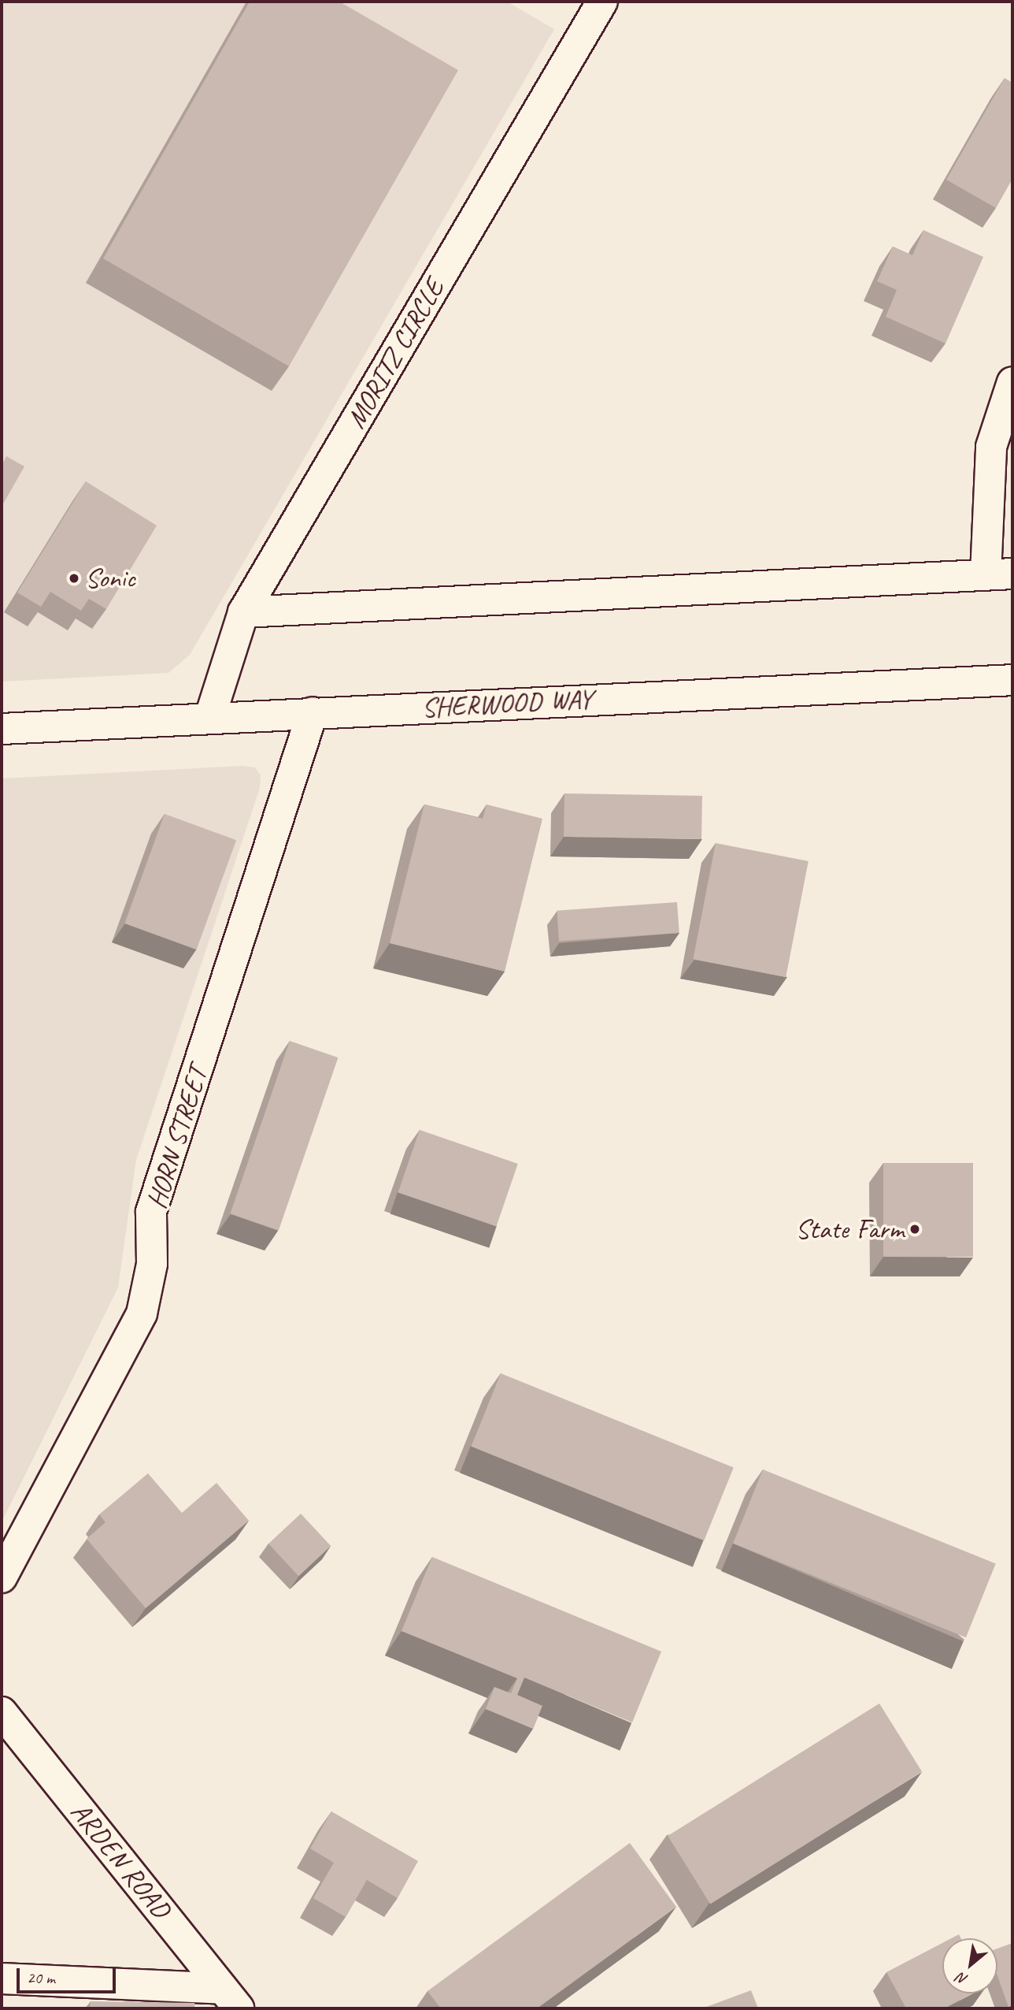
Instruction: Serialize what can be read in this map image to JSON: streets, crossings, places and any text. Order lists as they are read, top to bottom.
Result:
{
  "streets": {
    "street": [
      "MORITZ CIRCLE",
      "SHERWOOD WAY",
      "HORN STREET",
      "ARDEN ROAD"
    ]
  },
  "crossings": [
    ["MORITZ CIRCLE", "SHERWOOD WAY"],
    ["SHERWOOD WAY", "HORN STREET"]
  ],
  "places": ["Sonic", "State Farm"],
  "scale_bar": "20 m",
  "north": "bottom left"
}
